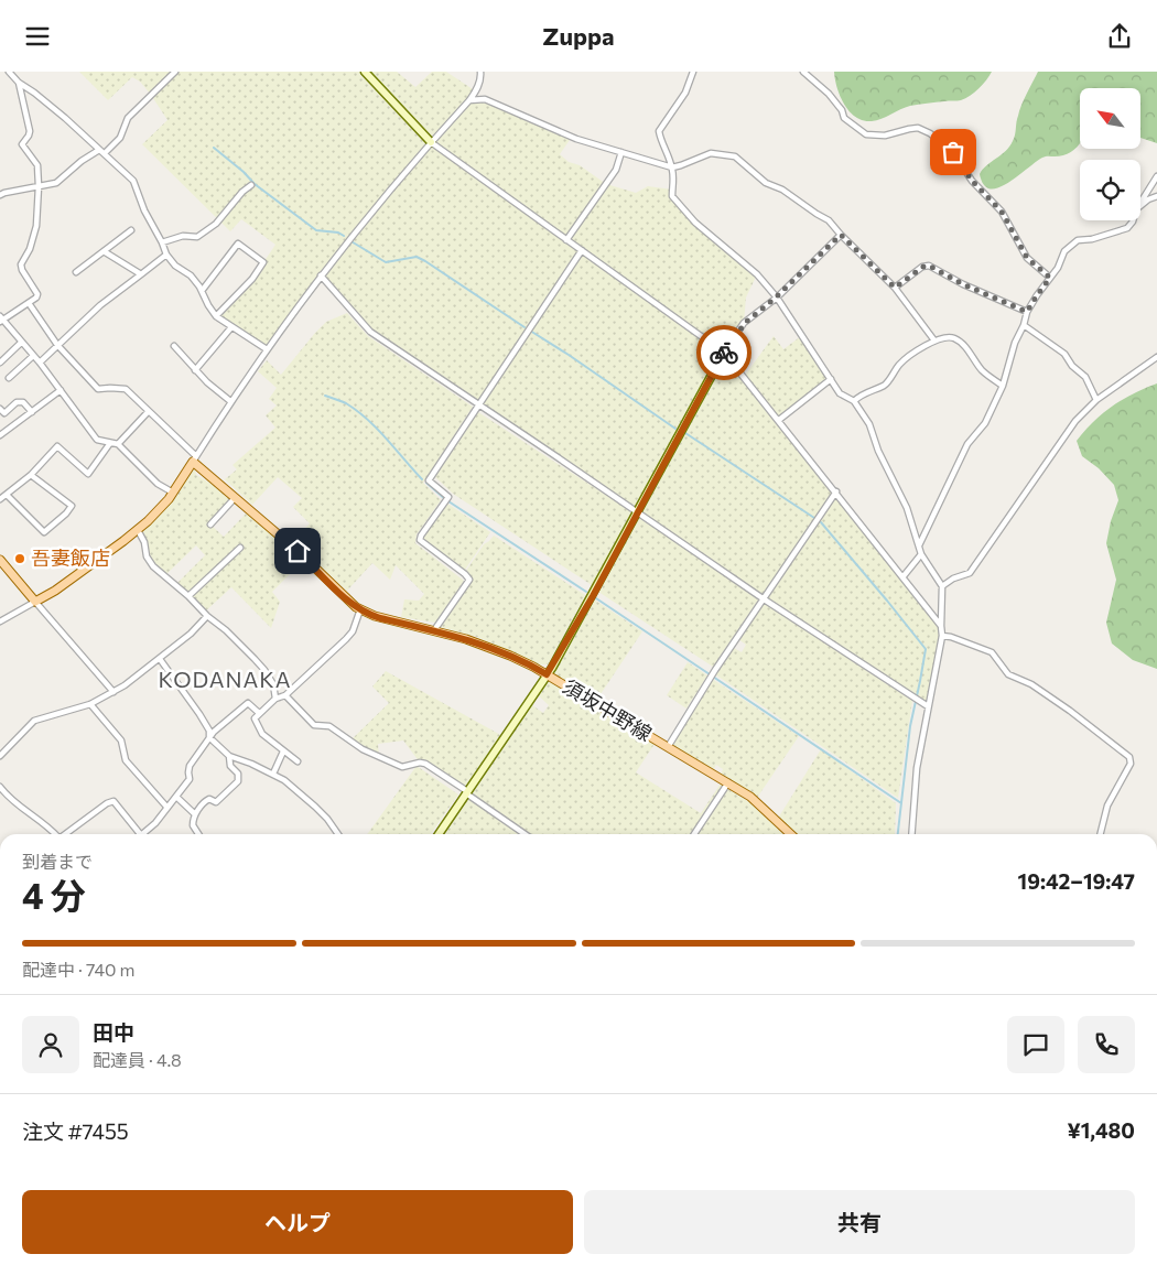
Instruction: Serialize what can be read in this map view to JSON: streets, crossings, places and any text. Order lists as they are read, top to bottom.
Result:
{
  "streets": {
    "main road": ["須坂中野線"]
  },
  "districts": ["KODANAKA"],
  "places": ["吾妻飯店"],
  "north": "top left",
  "page": {
    "header": "Zuppa",
    "heading": ["4 分", "到着まで", "19:42–19:47"],
    "panel": [
      "田中",
      "配達員 · 4.8",
      "注文 #7455",
      "¥1,480"
    ],
    "bar": "配達中 · 740 m",
    "buttons": ["ヘルプ", "共有"]
  }
}
